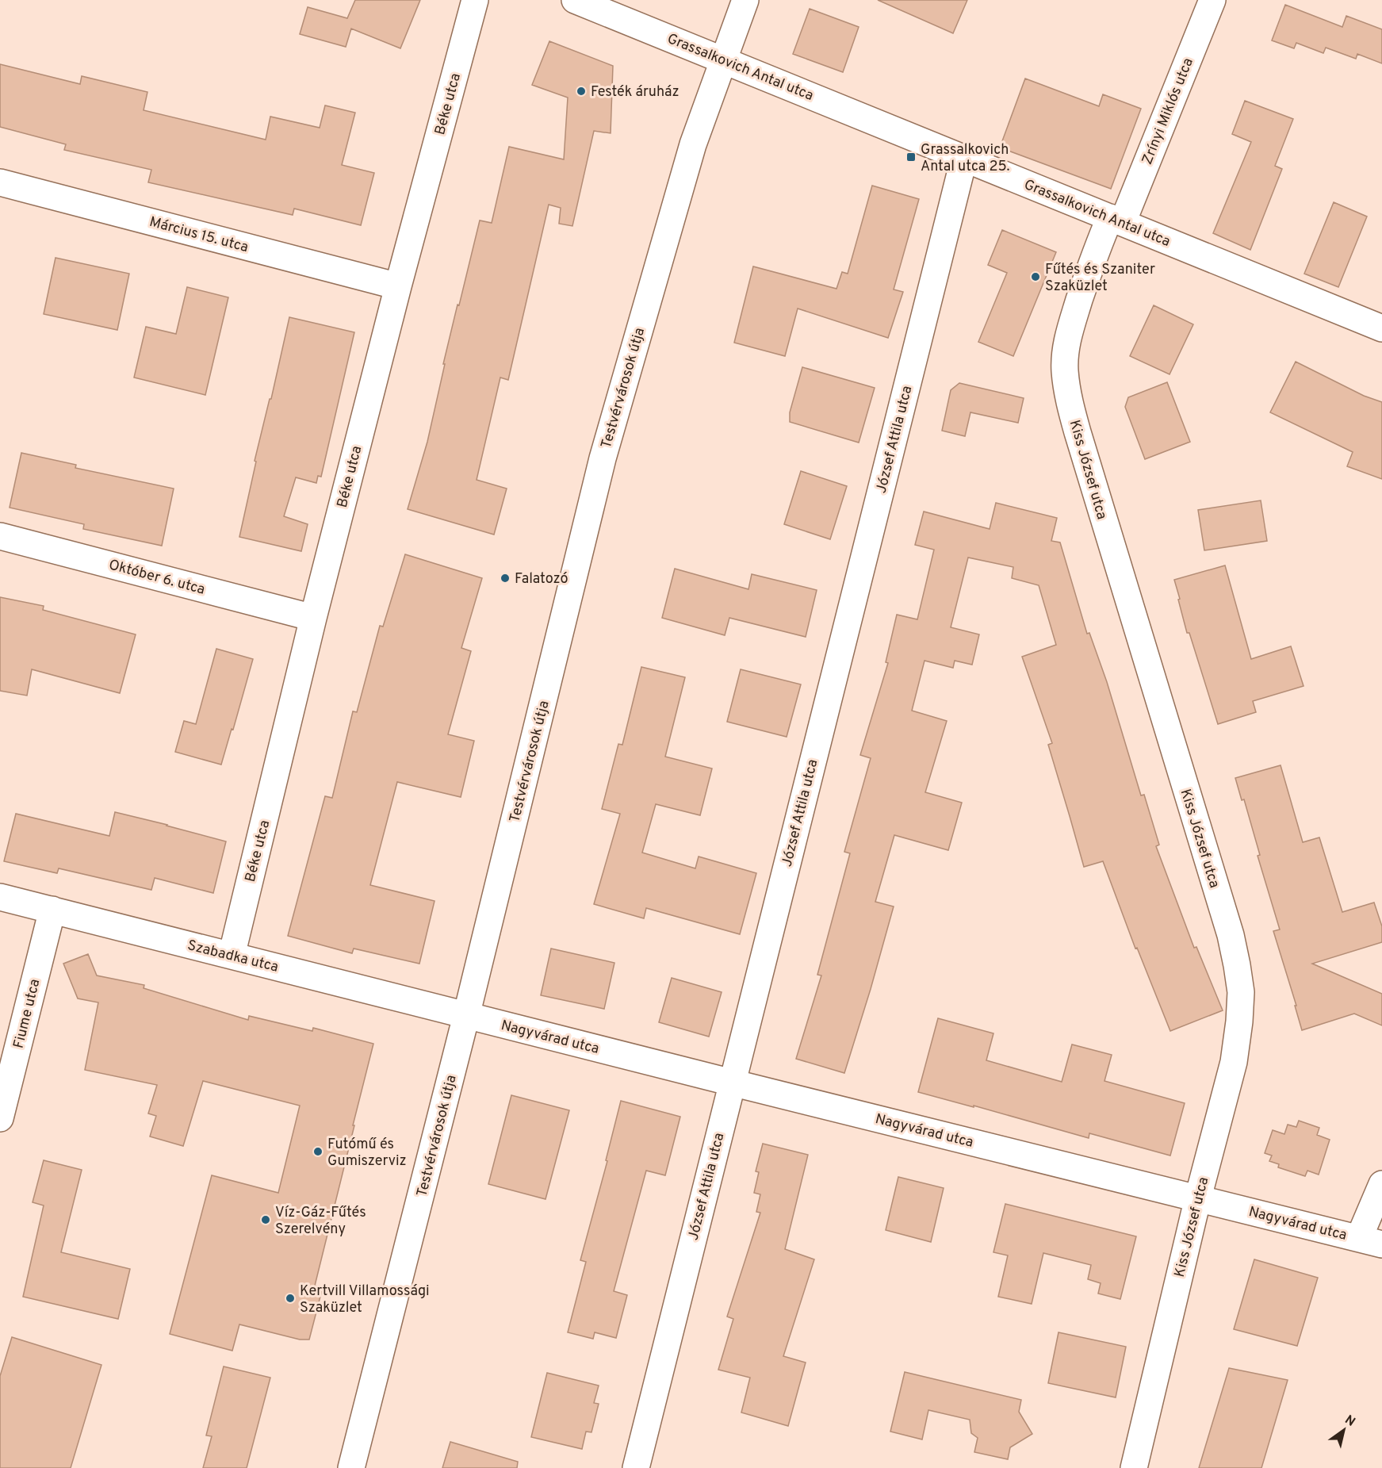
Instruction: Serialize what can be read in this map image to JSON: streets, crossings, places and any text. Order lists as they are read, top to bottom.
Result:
{
  "streets": {
    "street": [
      "Grassalkovich Antal utca",
      "Béke utca",
      "Zrínyi Miklós utca",
      "Március 15. utca",
      "Testvérvárosok útja",
      "József Attila utca",
      "Kiss József utca",
      "Október 6. utca",
      "Szabadka utca",
      "Fiume utca",
      "Nagyvárad utca"
    ]
  },
  "crossings": [
    ["Grassalkovich Antal utca", "Zrínyi Miklós utca"],
    ["Grassalkovich Antal utca", "Testvérvárosok útja"],
    ["Grassalkovich Antal utca", "József Attila utca"],
    ["Grassalkovich Antal utca", "Kiss József utca"],
    ["Béke utca", "Március 15. utca"],
    ["Béke utca", "Október 6. utca"],
    ["Béke utca", "Szabadka utca"],
    ["Zrínyi Miklós utca", "Kiss József utca"],
    ["Testvérvárosok útja", "Szabadka utca"],
    ["Testvérvárosok útja", "Nagyvárad utca"],
    ["József Attila utca", "Nagyvárad utca"],
    ["Kiss József utca", "Nagyvárad utca"],
    ["Szabadka utca", "Fiume utca"],
    ["Szabadka utca", "Nagyvárad utca"]
  ],
  "places": {
    "other": [
      "Festék áruház",
      "Fűtés és Szaniter Szaküzlet",
      "Falatozó",
      "Futómű és Gumiszerviz",
      "Víz-Gáz-Fűtés Szerelvény",
      "Kertvill Villamossági Szaküzlet"
    ],
    "transit": ["Grassalkovich Antal utca 25."]
  },
  "north": "top right"
}
